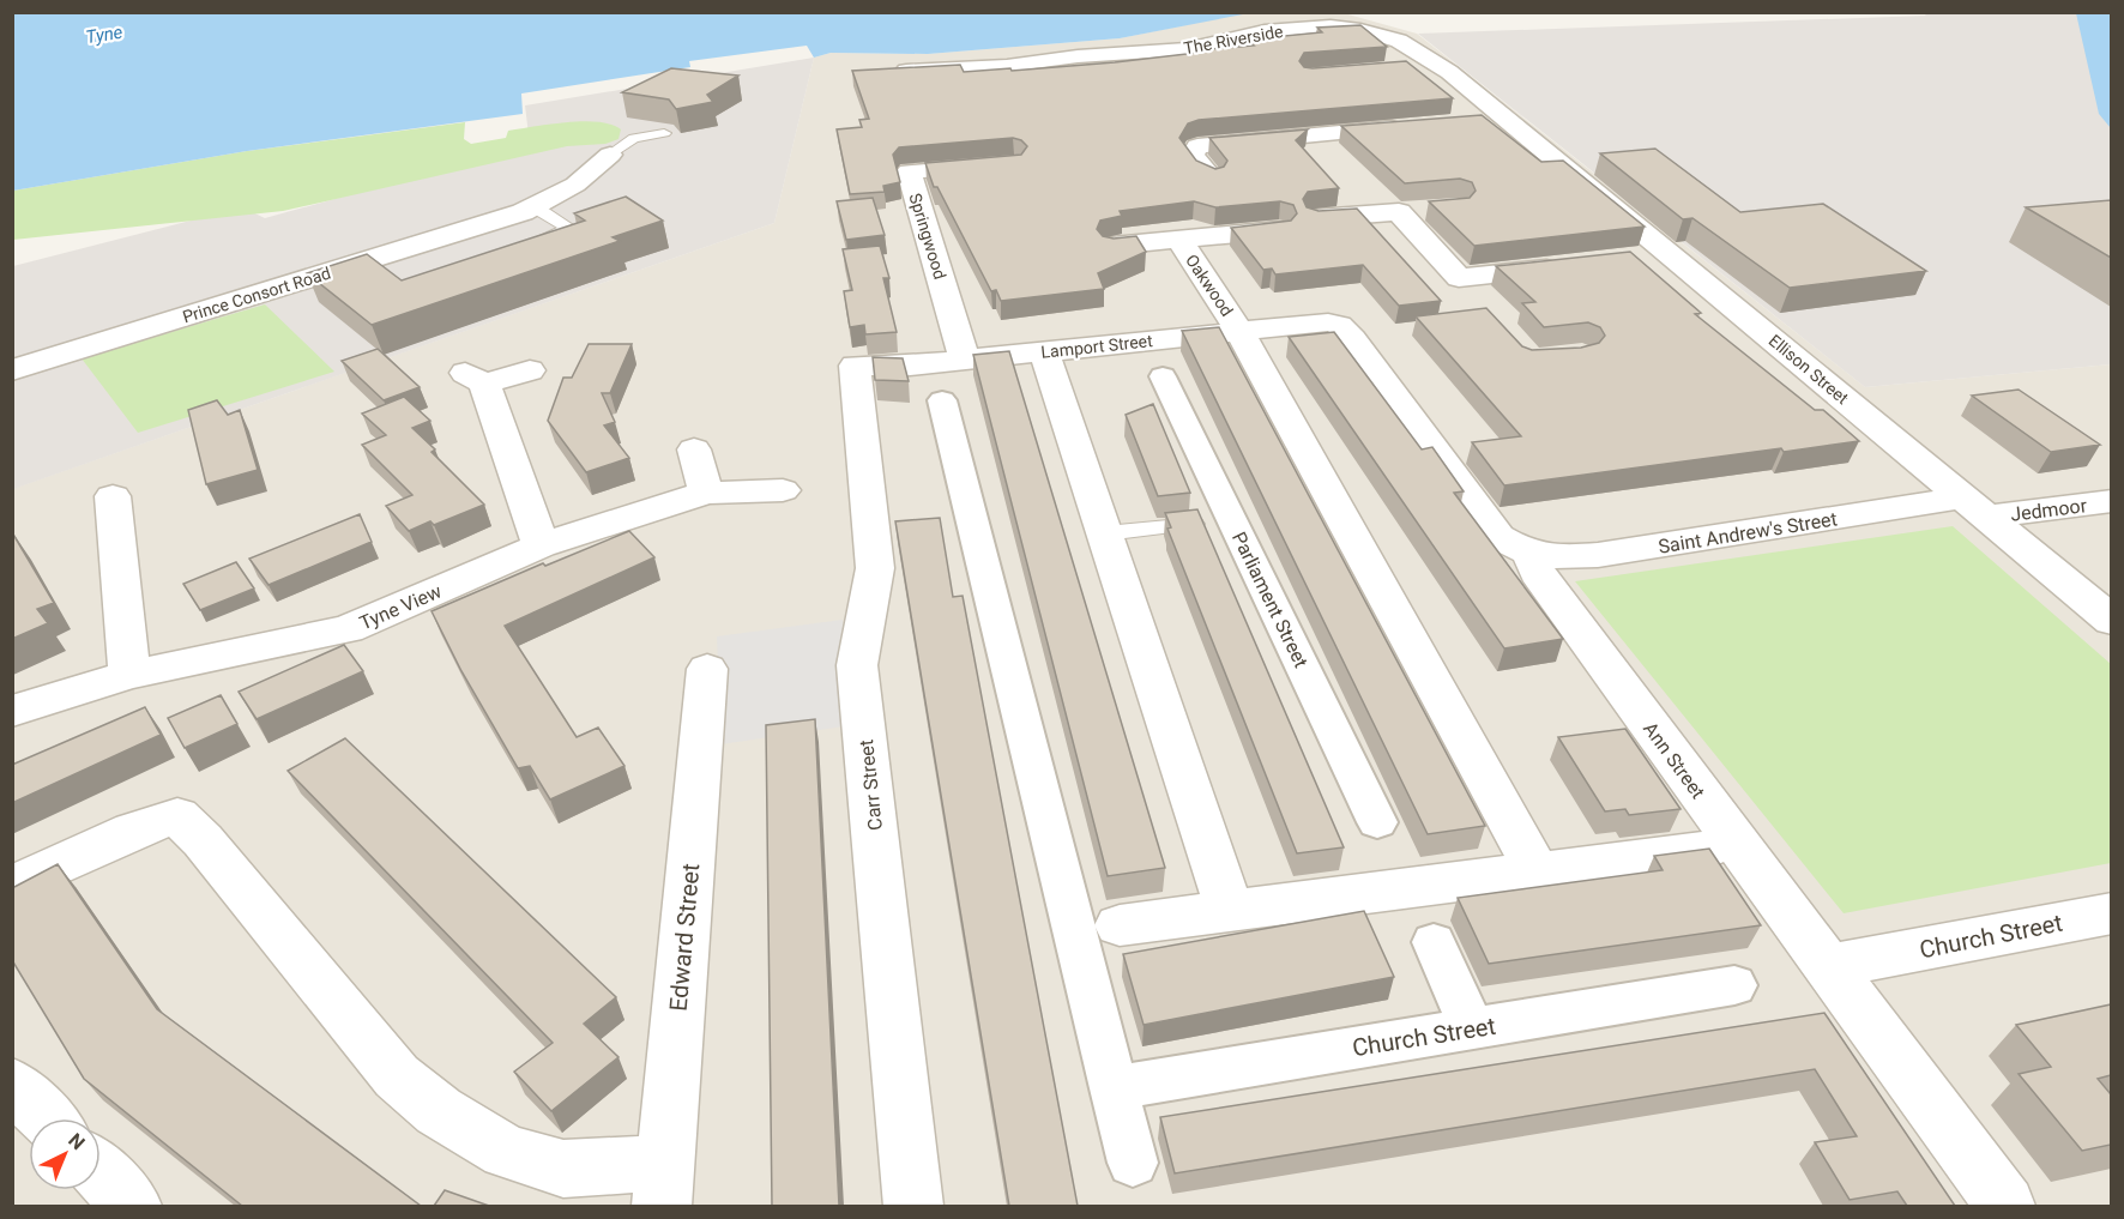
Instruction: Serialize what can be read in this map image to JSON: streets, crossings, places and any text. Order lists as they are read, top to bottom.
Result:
{
  "streets": {
    "street": [
      "The Riverside",
      "Springwood",
      "Oakwood",
      "Prince Consort Road",
      "Lamport Street",
      "Ellison Street",
      "Jedmoor",
      "Saint Andrew's Street",
      "Parliament Street",
      "Tyne View",
      "Ann Street",
      "Carr Street",
      "Church Street",
      "Edward Street"
    ]
  },
  "crossings": [
    ["The Riverside", "Ellison Street"],
    ["Springwood", "Lamport Street"],
    ["Oakwood", "Lamport Street"],
    ["Lamport Street", "Saint Andrew's Street"],
    ["Lamport Street", "Ann Street"],
    ["Lamport Street", "Carr Street"],
    ["Ellison Street", "Jedmoor"],
    ["Ellison Street", "Saint Andrew's Street"],
    ["Jedmoor", "Saint Andrew's Street"],
    ["Saint Andrew's Street", "Ann Street"],
    ["Ann Street", "Church Street"]
  ],
  "water": ["Tyne"],
  "north": "top right"
}
